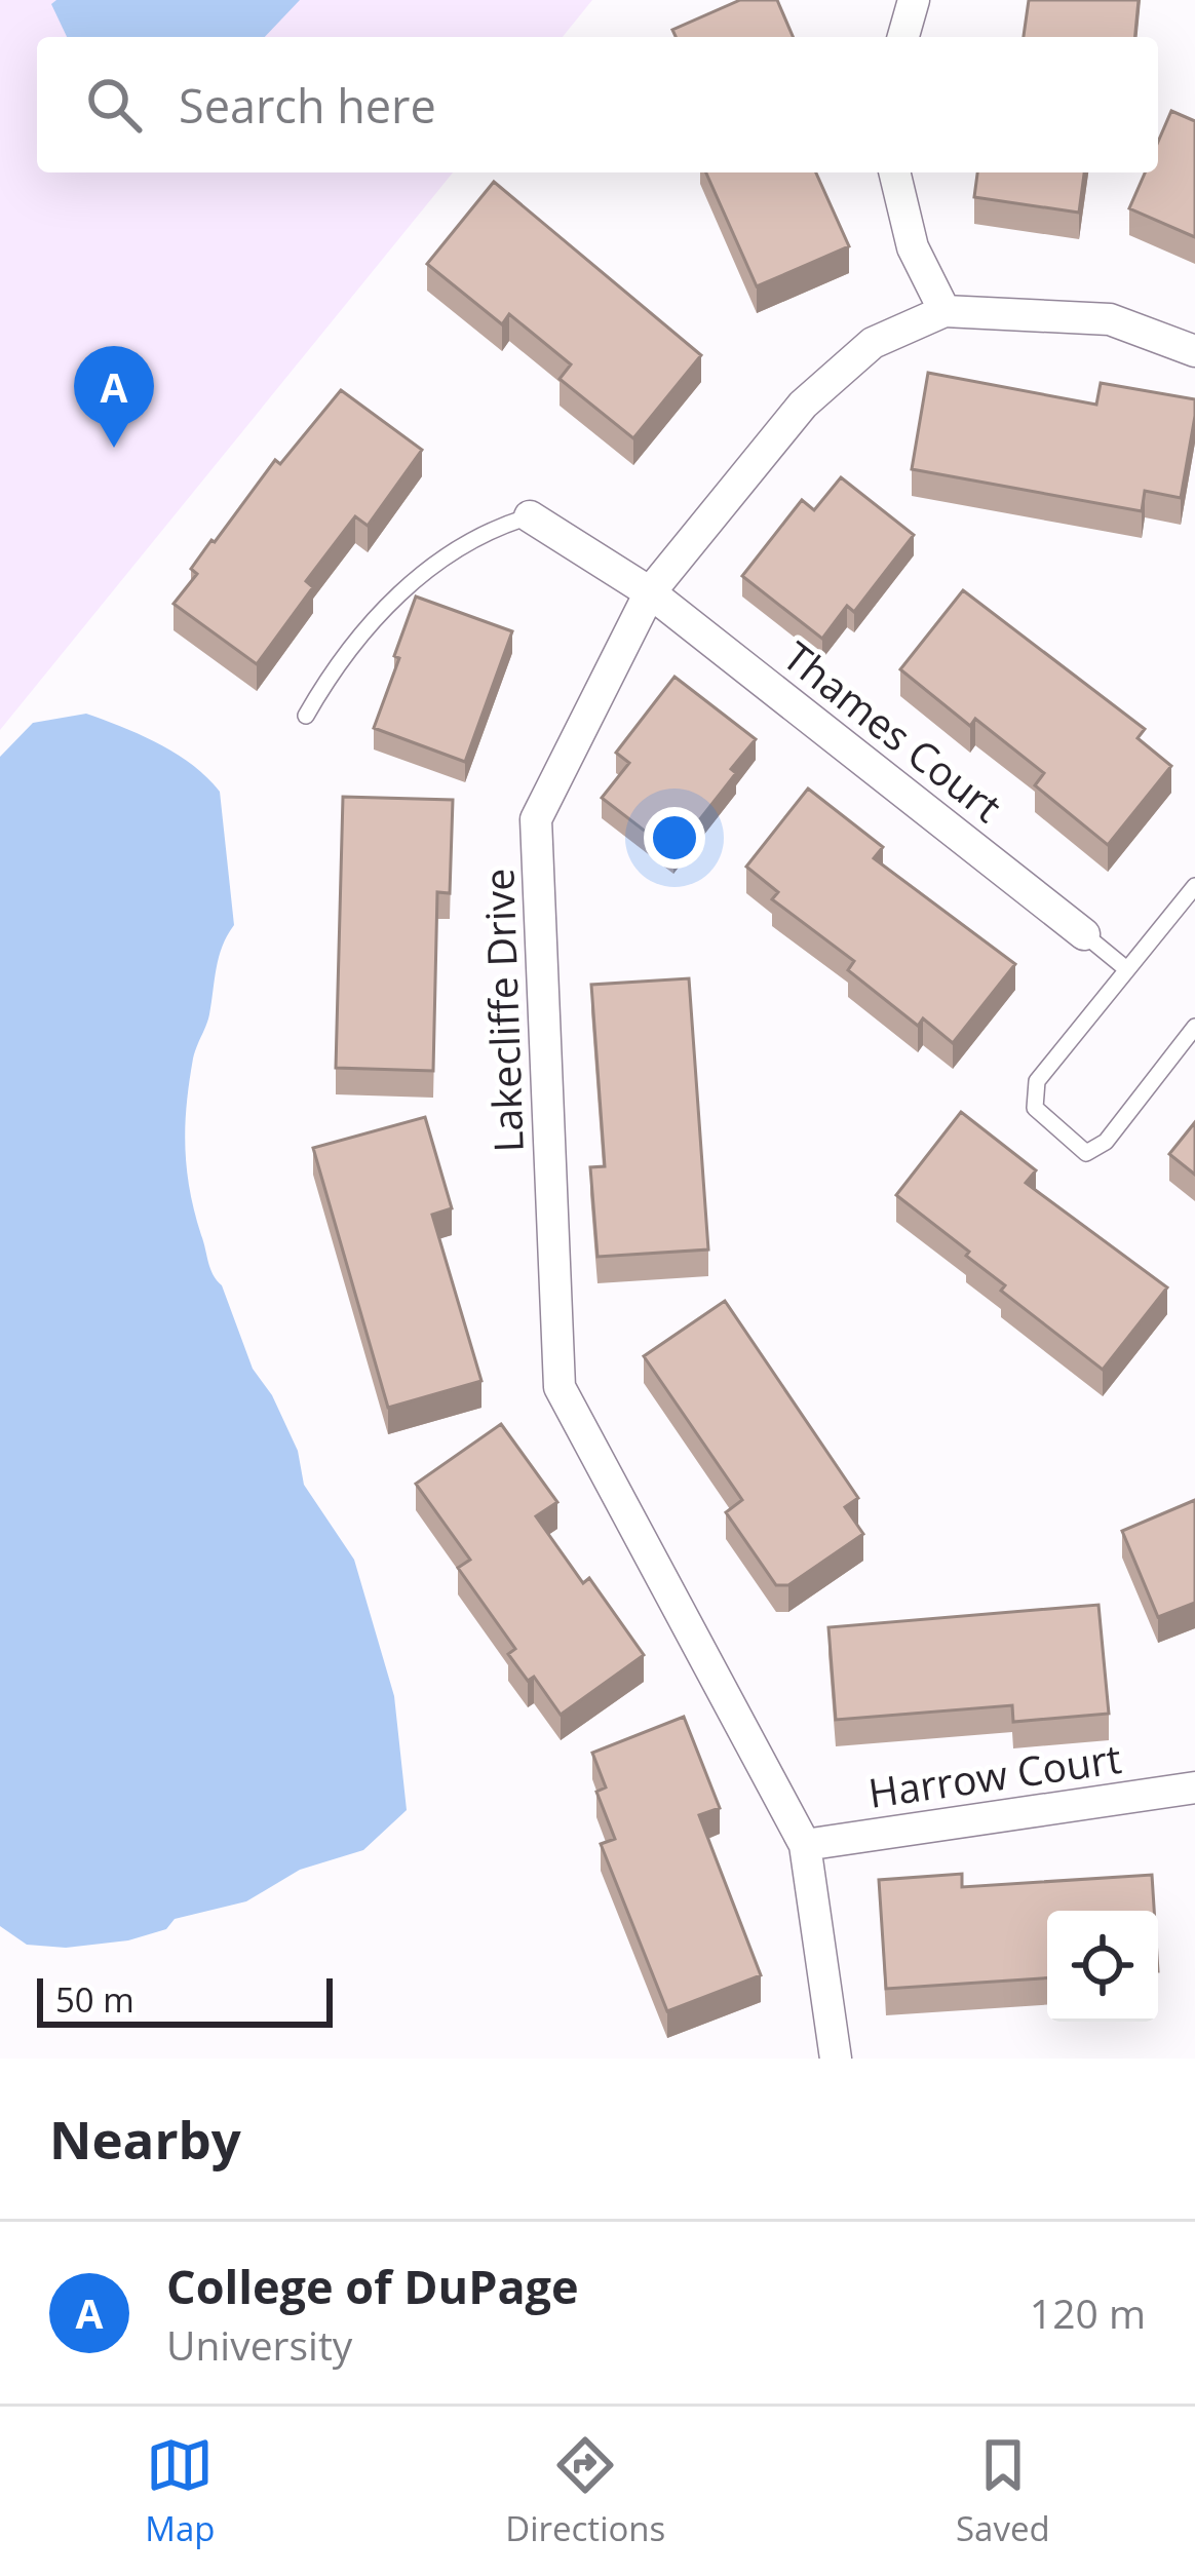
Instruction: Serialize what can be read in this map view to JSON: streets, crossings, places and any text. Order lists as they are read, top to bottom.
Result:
{
  "streets": {
    "street": ["Thames Court", "Lakecliffe Drive", "Harrow Court"]
  },
  "crossings": [
    ["Thames Court", "Lakecliffe Drive"],
    ["Lakecliffe Drive", "Harrow Court"]
  ],
  "scale_bar": "50 m",
  "page": {
    "search": "Search here",
    "pins": "A",
    "scale": "50 m",
    "heading": "Nearby",
    "list": [
      {
        "mark": "A",
        "name": "College of DuPage",
        "note": "University",
        "value": "120 m"
      }
    ],
    "nav": ["Map", "Directions", "Saved"]
  }
}
